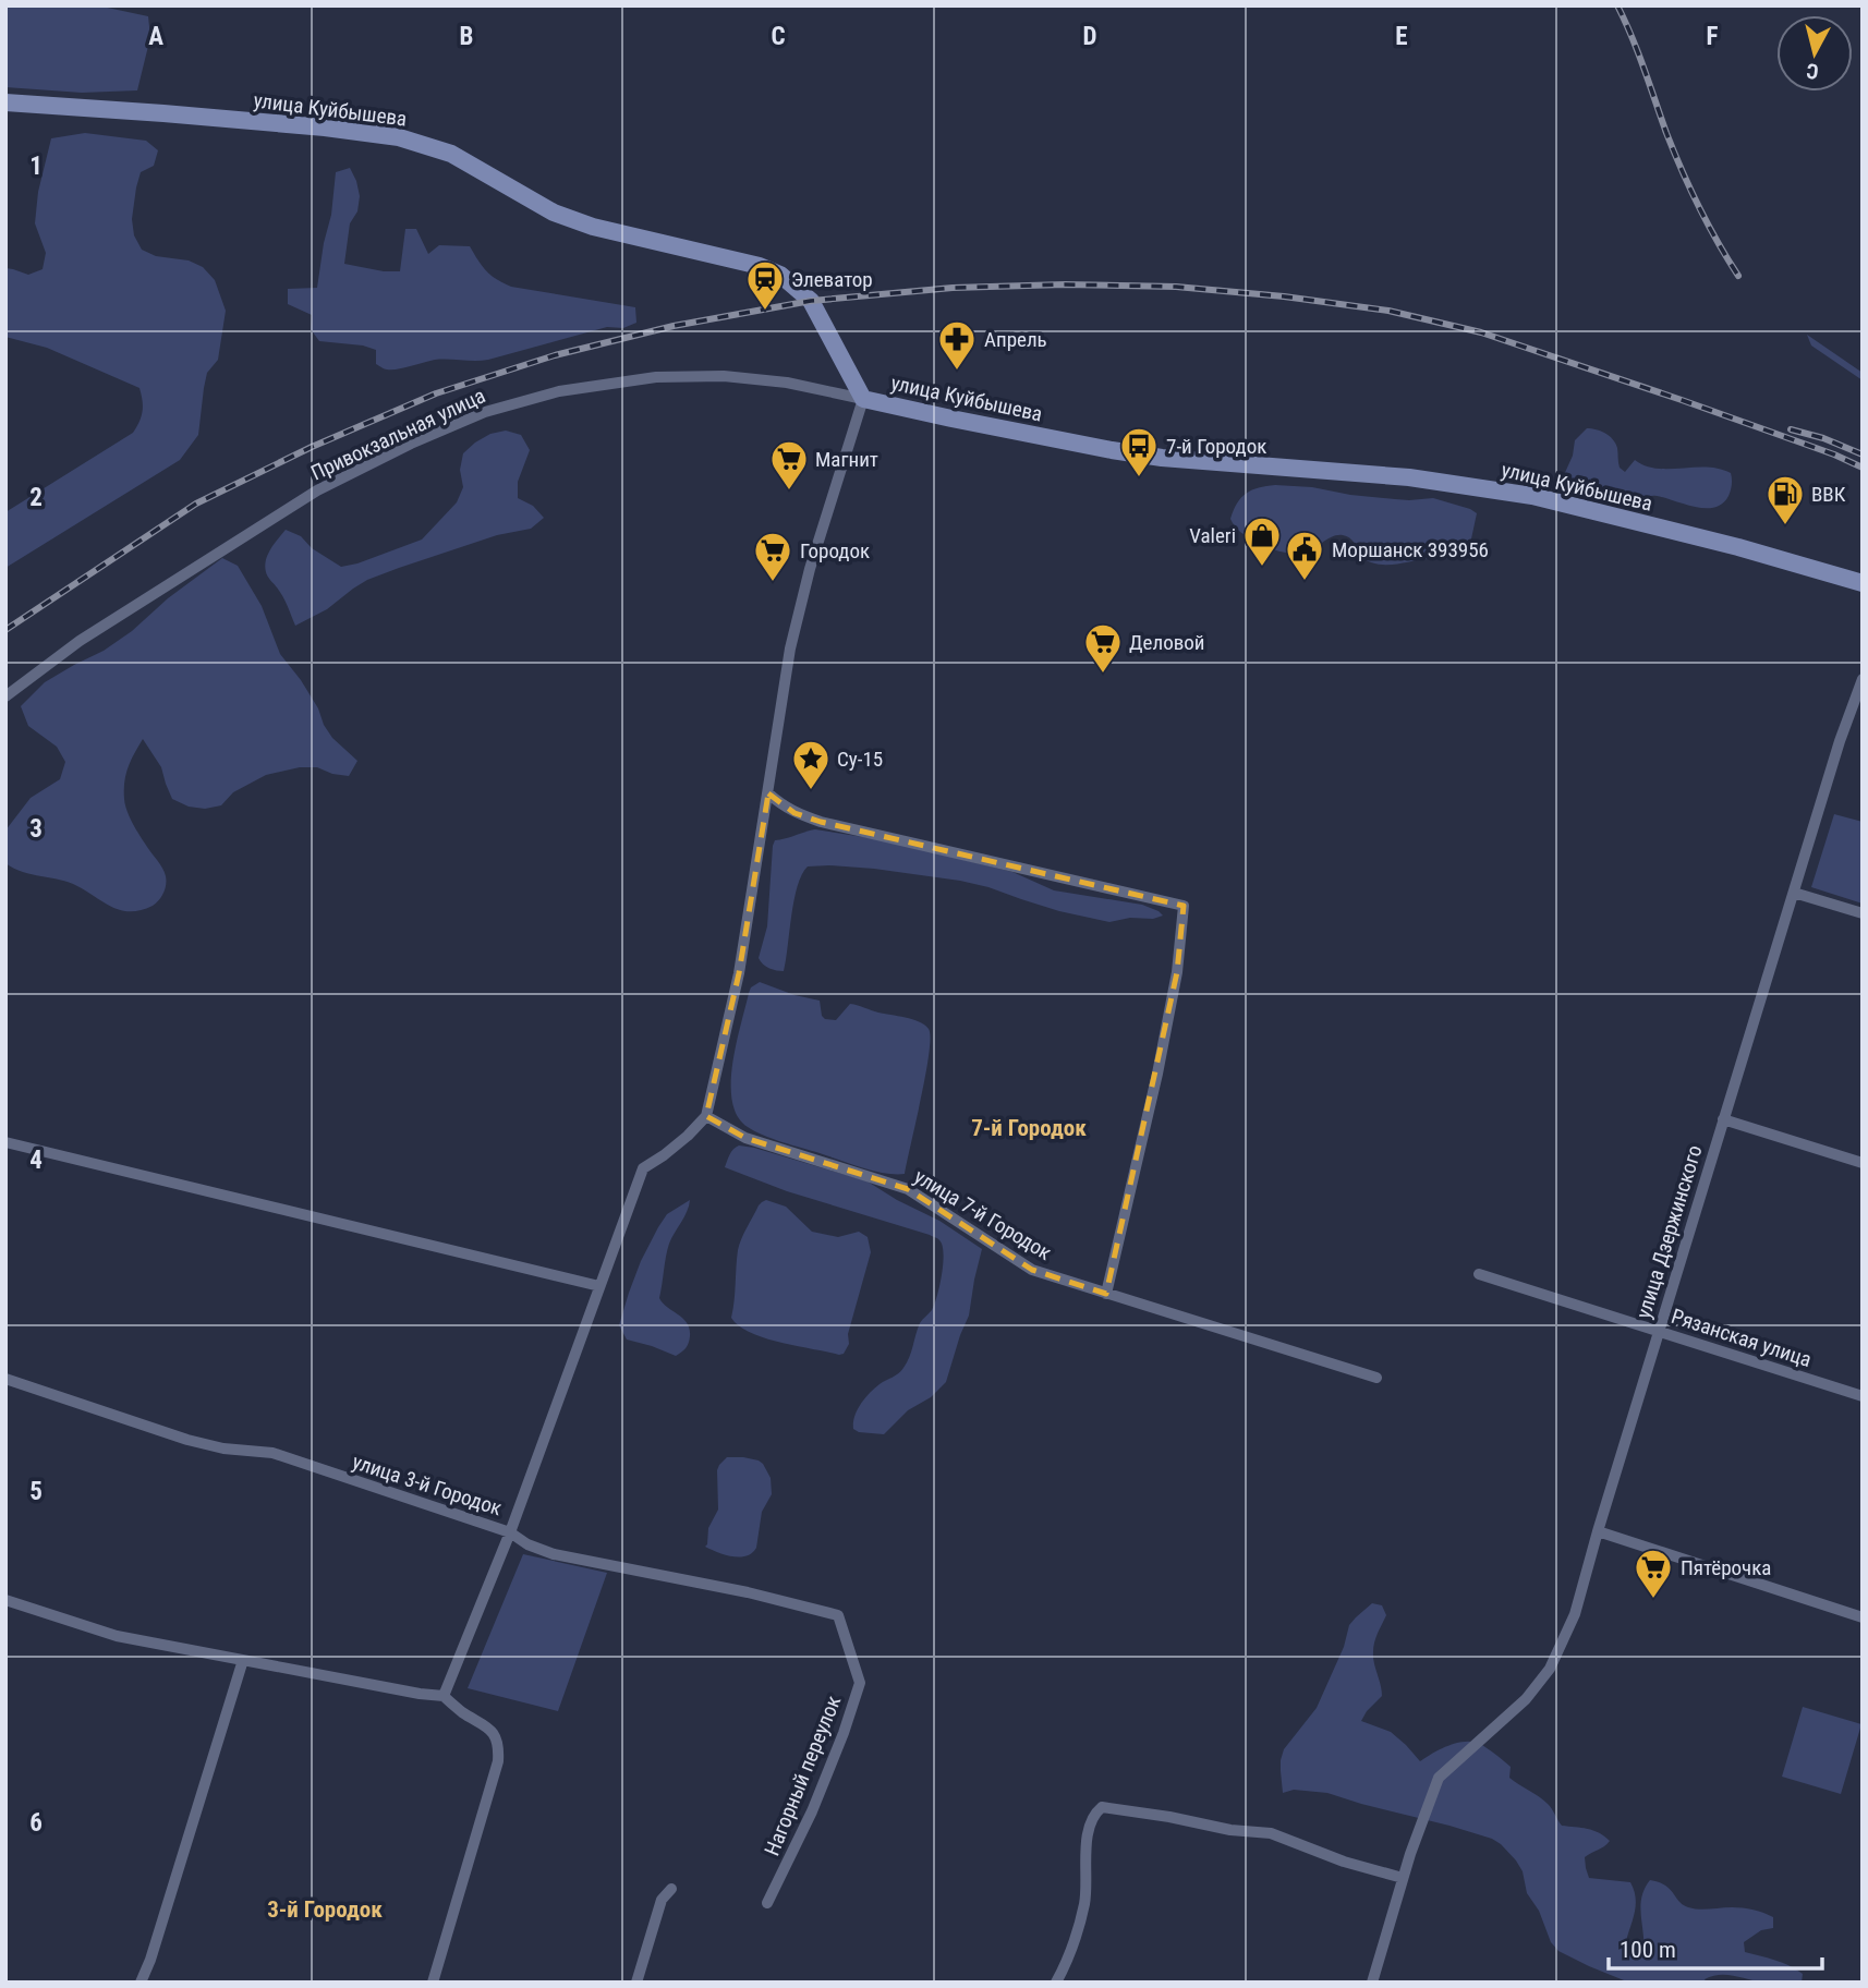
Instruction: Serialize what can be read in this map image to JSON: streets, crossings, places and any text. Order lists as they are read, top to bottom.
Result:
{
  "streets": {
    "street": [
      "улица Куйбышева",
      "Привокзальная улица",
      "улица 7-й Городок",
      "улица Дзержинского",
      "Рязанская улица",
      "улица 3-й Городок",
      "Нагорный переулок"
    ]
  },
  "crossings": [
    ["улица Куйбышева", "Привокзальная улица"],
    ["улица Дзержинского", "Рязанская улица"],
    ["улица 3-й Городок", "Нагорный переулок"]
  ],
  "districts": ["7-й Городок", "3-й Городок"],
  "places": {
    "station": ["Элеватор"],
    "pharmacy": ["Апрель"],
    "bus stop": ["7-й Городок"],
    "supermarket": [
      "Магнит",
      "Городок",
      "Деловой",
      "Пятёрочка"
    ],
    "fuel station": ["ВВК"],
    "shop": ["Valeri"],
    "public building": ["Моршанск 393956"],
    "place": ["Су-15"]
  },
  "scale_bar": "100 m",
  "north": "bottom",
  "grid": {
    "columns": [
      "A",
      "B",
      "C",
      "D",
      "E",
      "F"
    ],
    "rows": [
      "1",
      "2",
      "3",
      "4",
      "5",
      "6"
    ]
  }
}
